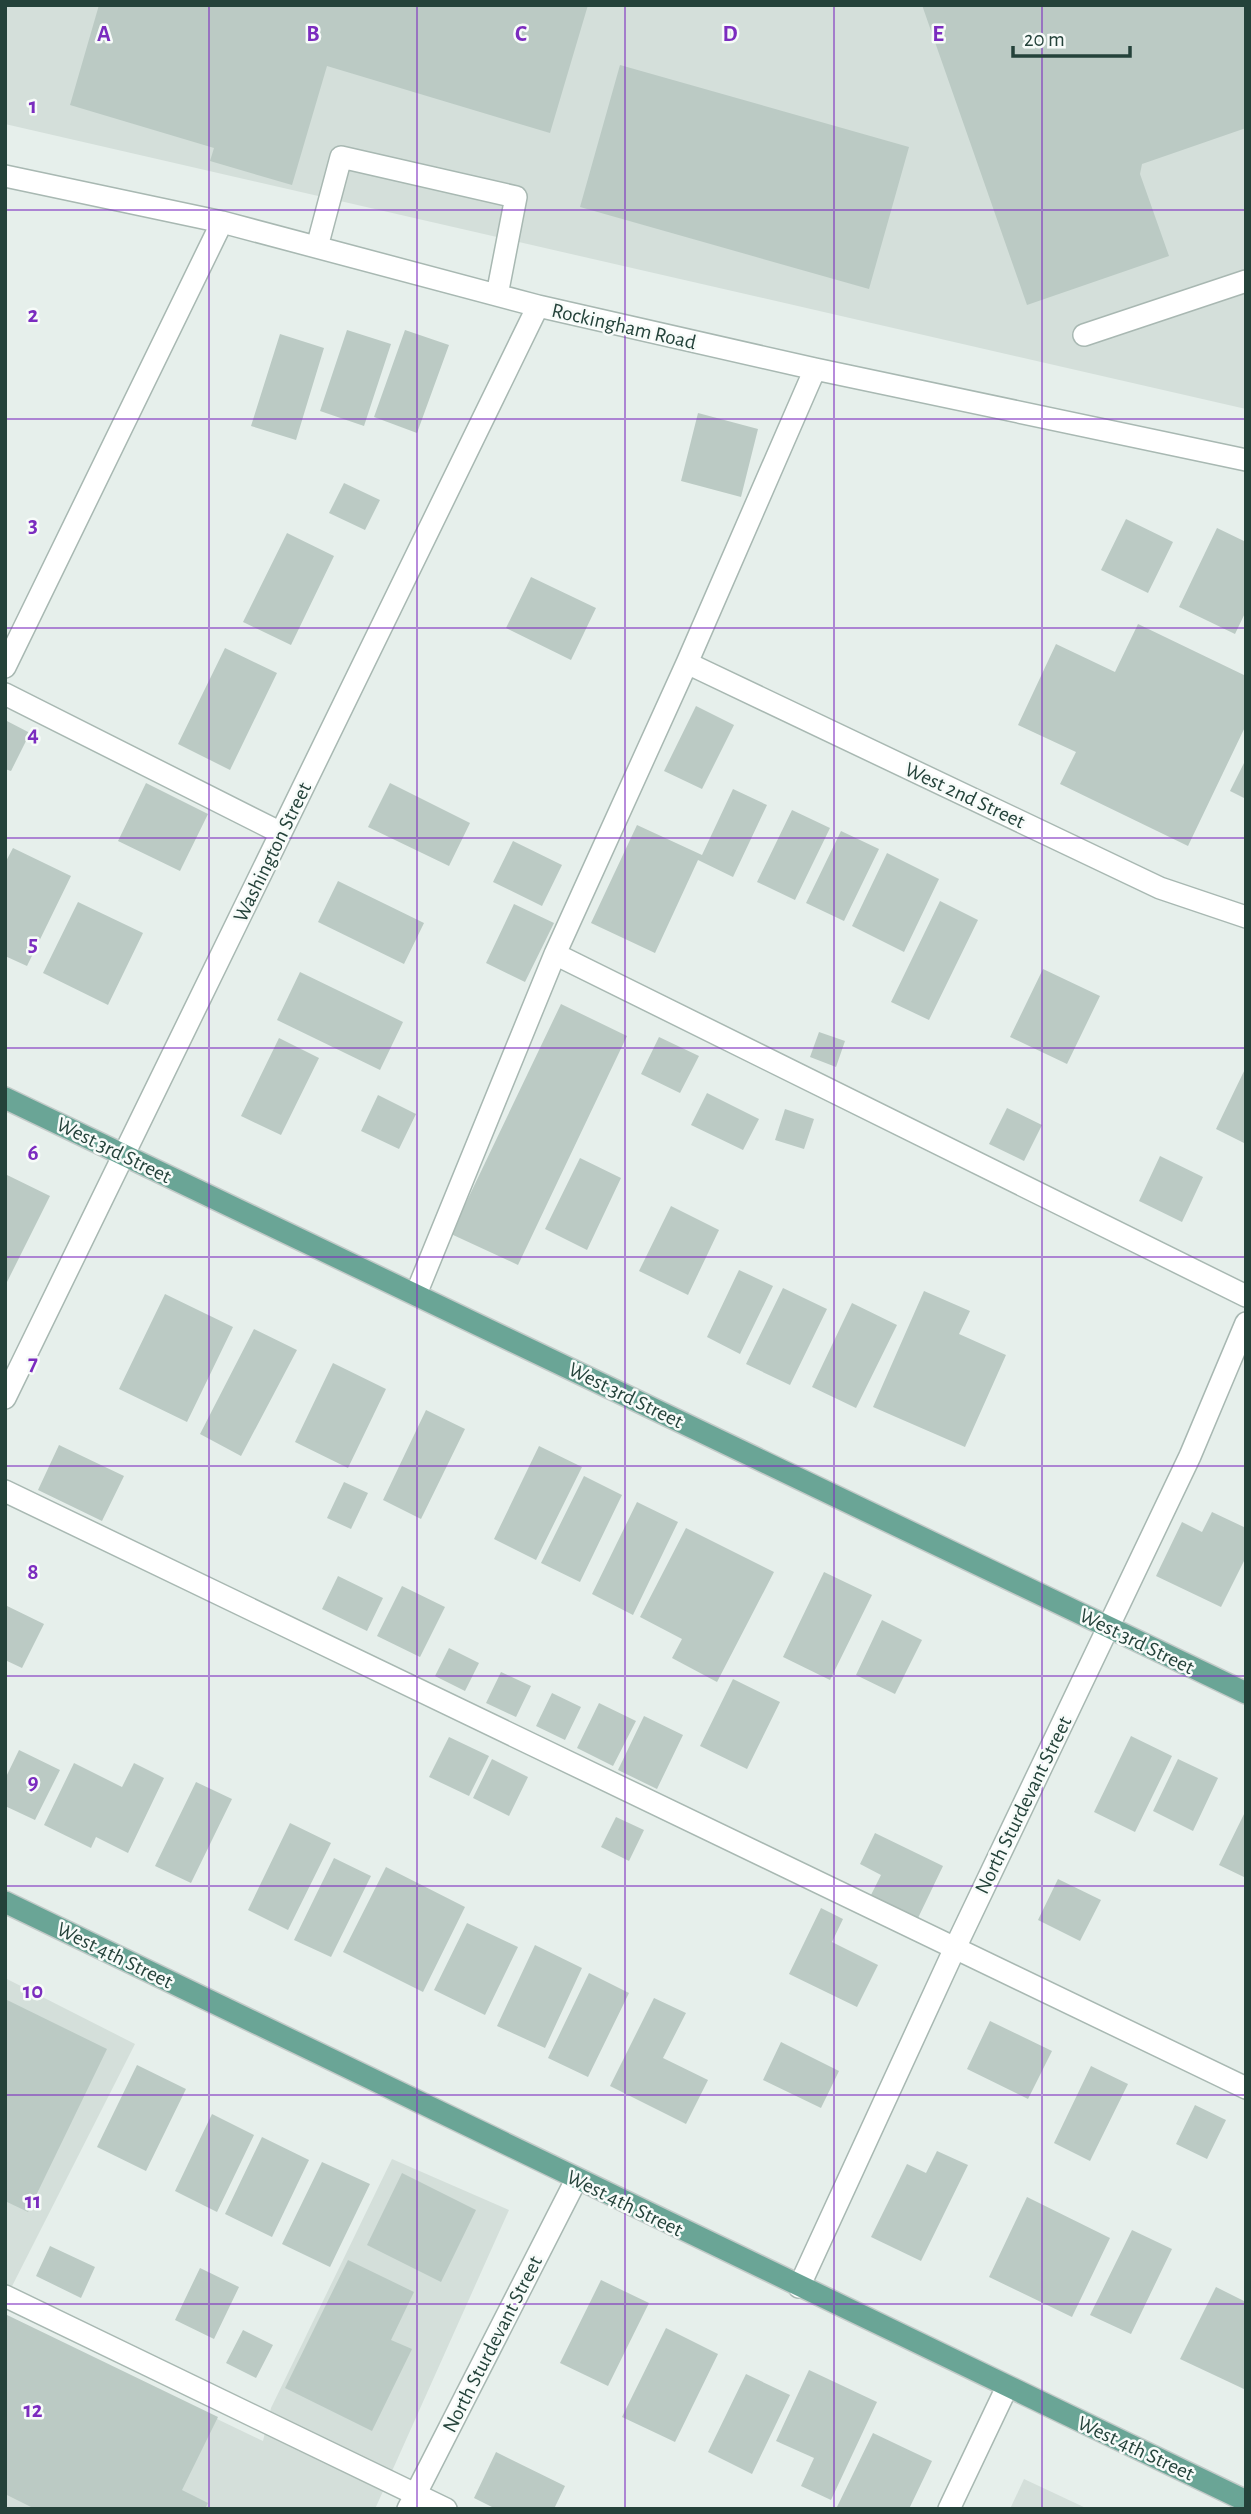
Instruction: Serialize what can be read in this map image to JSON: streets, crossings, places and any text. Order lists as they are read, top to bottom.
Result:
{
  "streets": {
    "main road": ["West 3rd Street", "West 4th Street"],
    "street": [
      "Rockingham Road",
      "West 2nd Street",
      "Washington Street",
      "North Sturdevant Street"
    ]
  },
  "crossings": [
    ["Rockingham Road", "Washington Street"],
    ["Washington Street", "West 3rd Street"],
    ["West 3rd Street", "North Sturdevant Street"],
    ["North Sturdevant Street", "West 4th Street"]
  ],
  "scale_bar": "20 m",
  "grid": {
    "columns": [
      "A",
      "B",
      "C",
      "D",
      "E"
    ],
    "rows": [
      "1",
      "2",
      "3",
      "4",
      "5",
      "6",
      "7",
      "8",
      "9",
      "10",
      "11",
      "12"
    ]
  }
}
